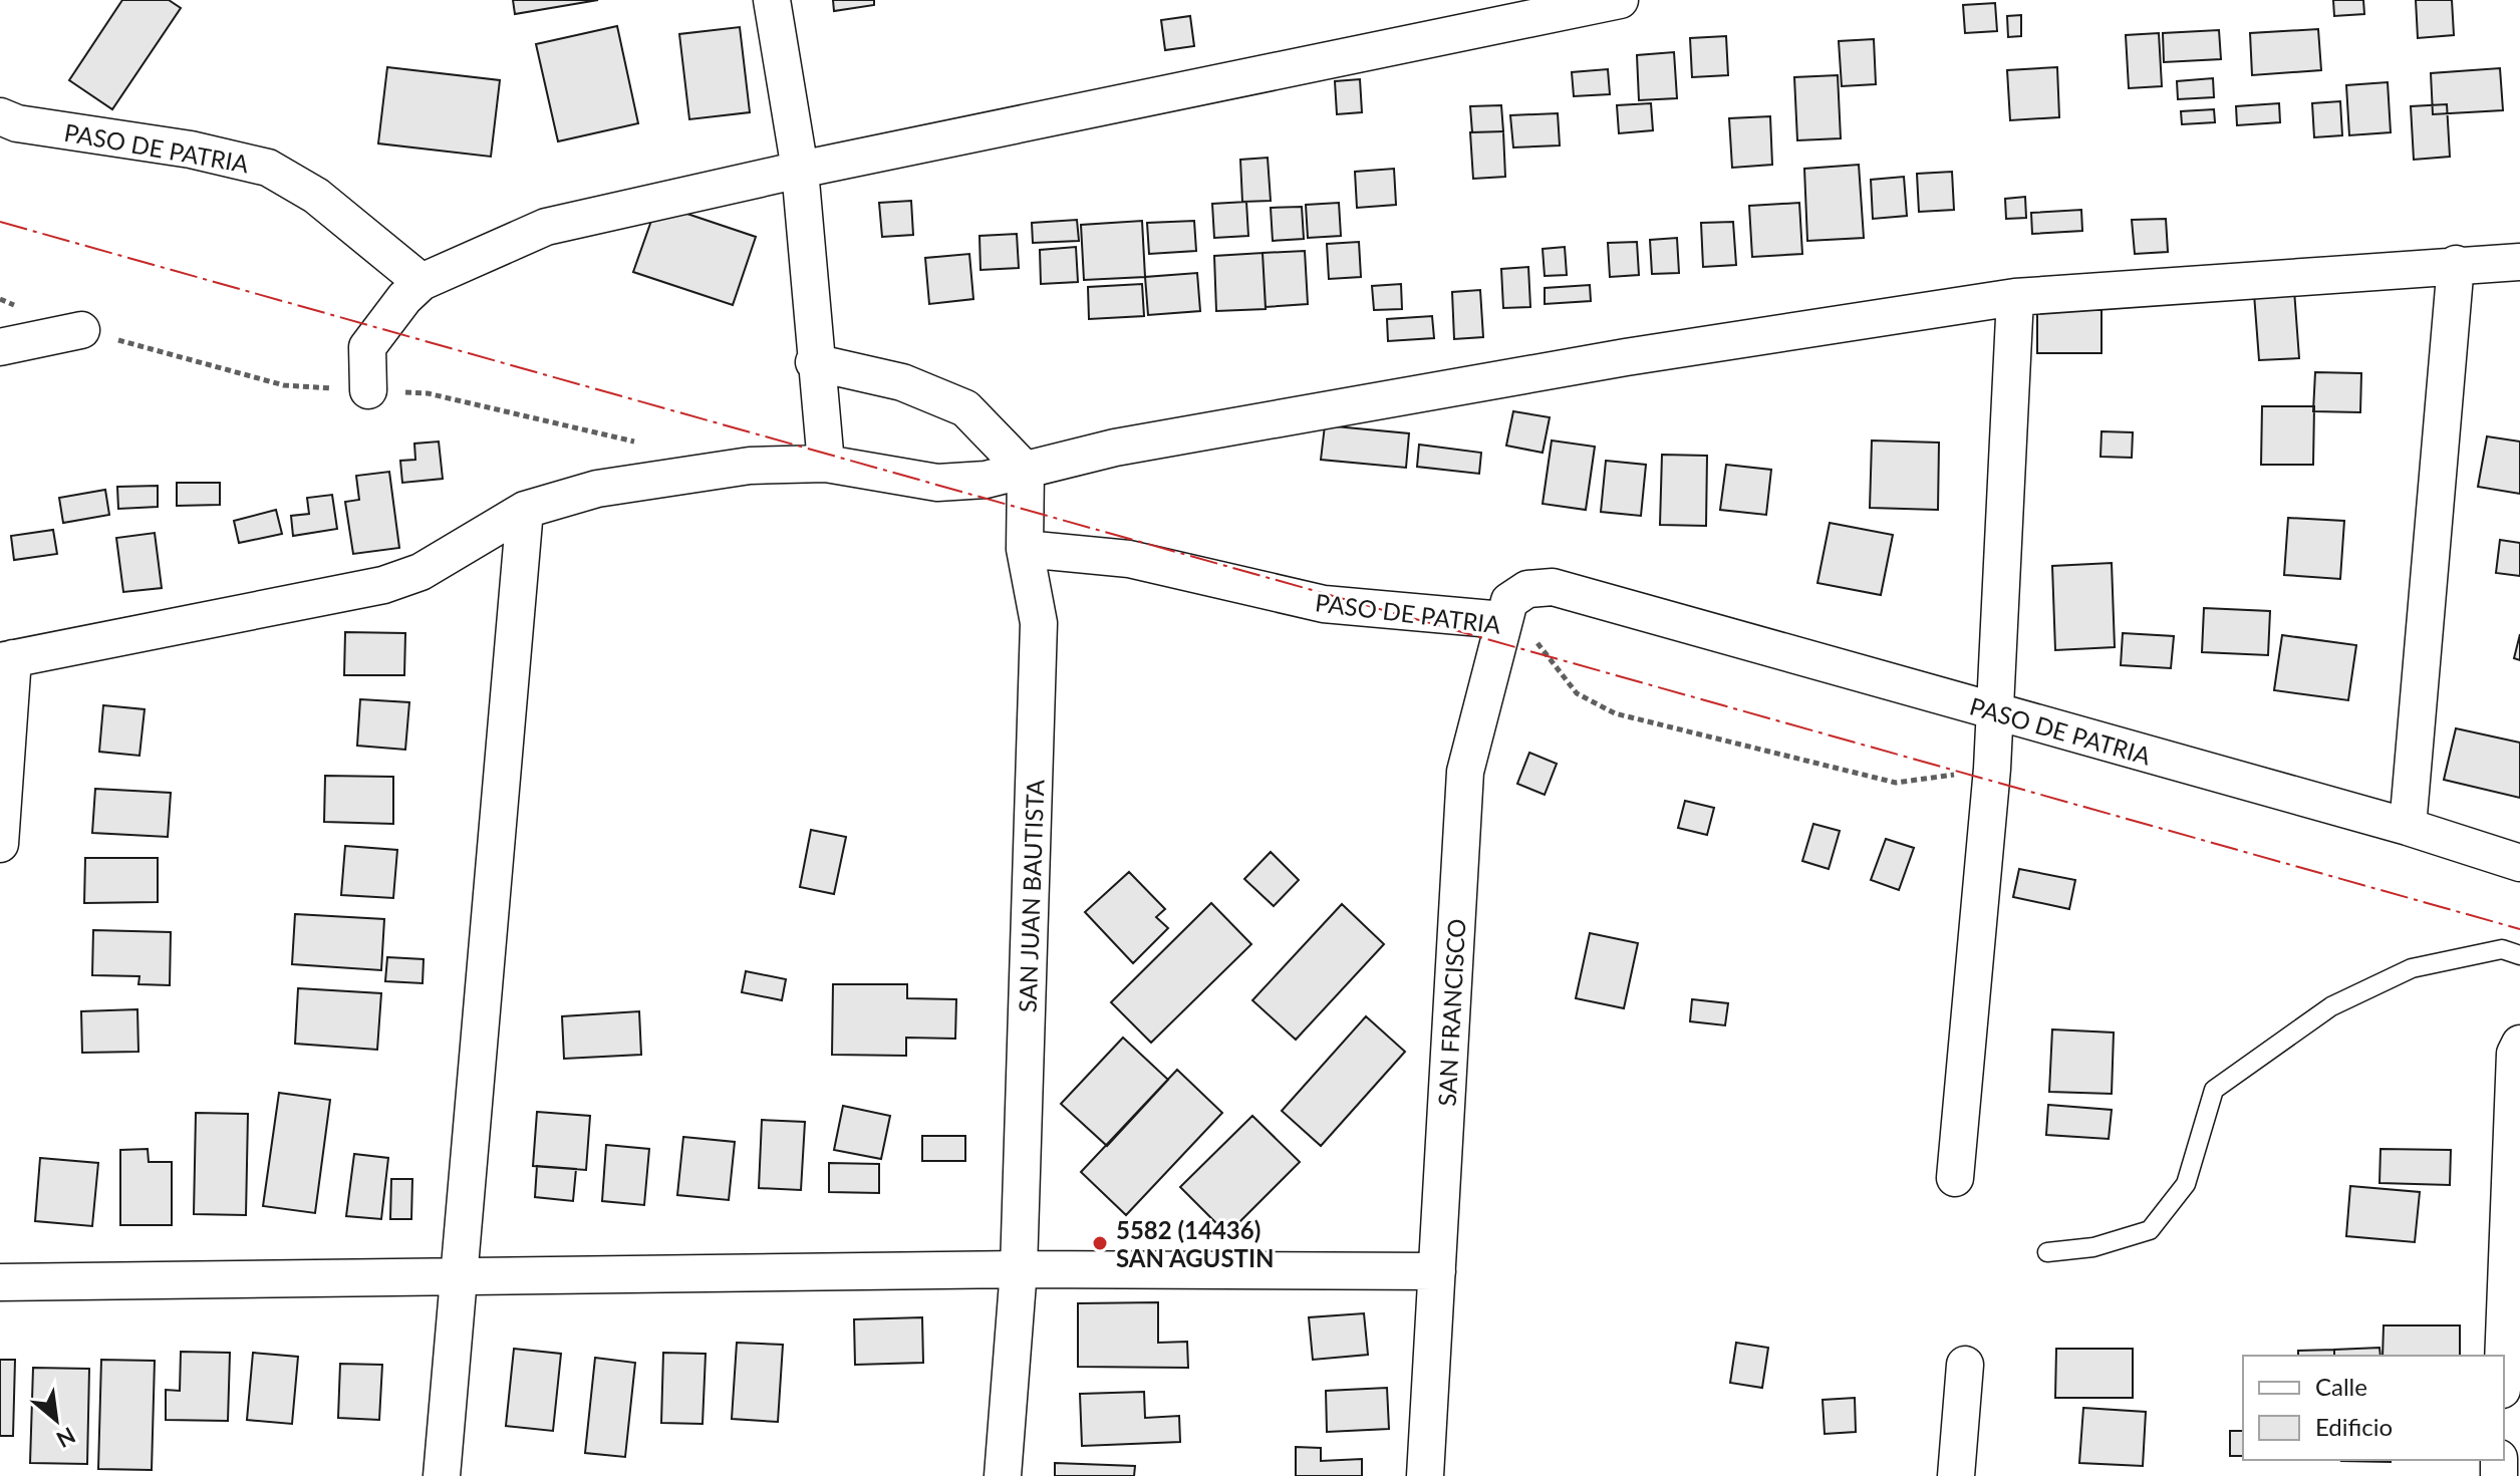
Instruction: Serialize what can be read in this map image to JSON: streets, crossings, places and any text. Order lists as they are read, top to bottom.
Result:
{
  "streets": {
    "street": ["PASO DE PATRIA", "SAN JUAN BAUTISTA", "SAN FRANCISCO"]
  },
  "crossings": [
    ["PASO DE PATRIA", "SAN JUAN BAUTISTA"],
    ["PASO DE PATRIA", "SAN FRANCISCO"]
  ],
  "places": ["5582 (14436) SAN AGUSTIN"],
  "legend": ["Calle", "Edificio"],
  "north": "bottom right"
}
